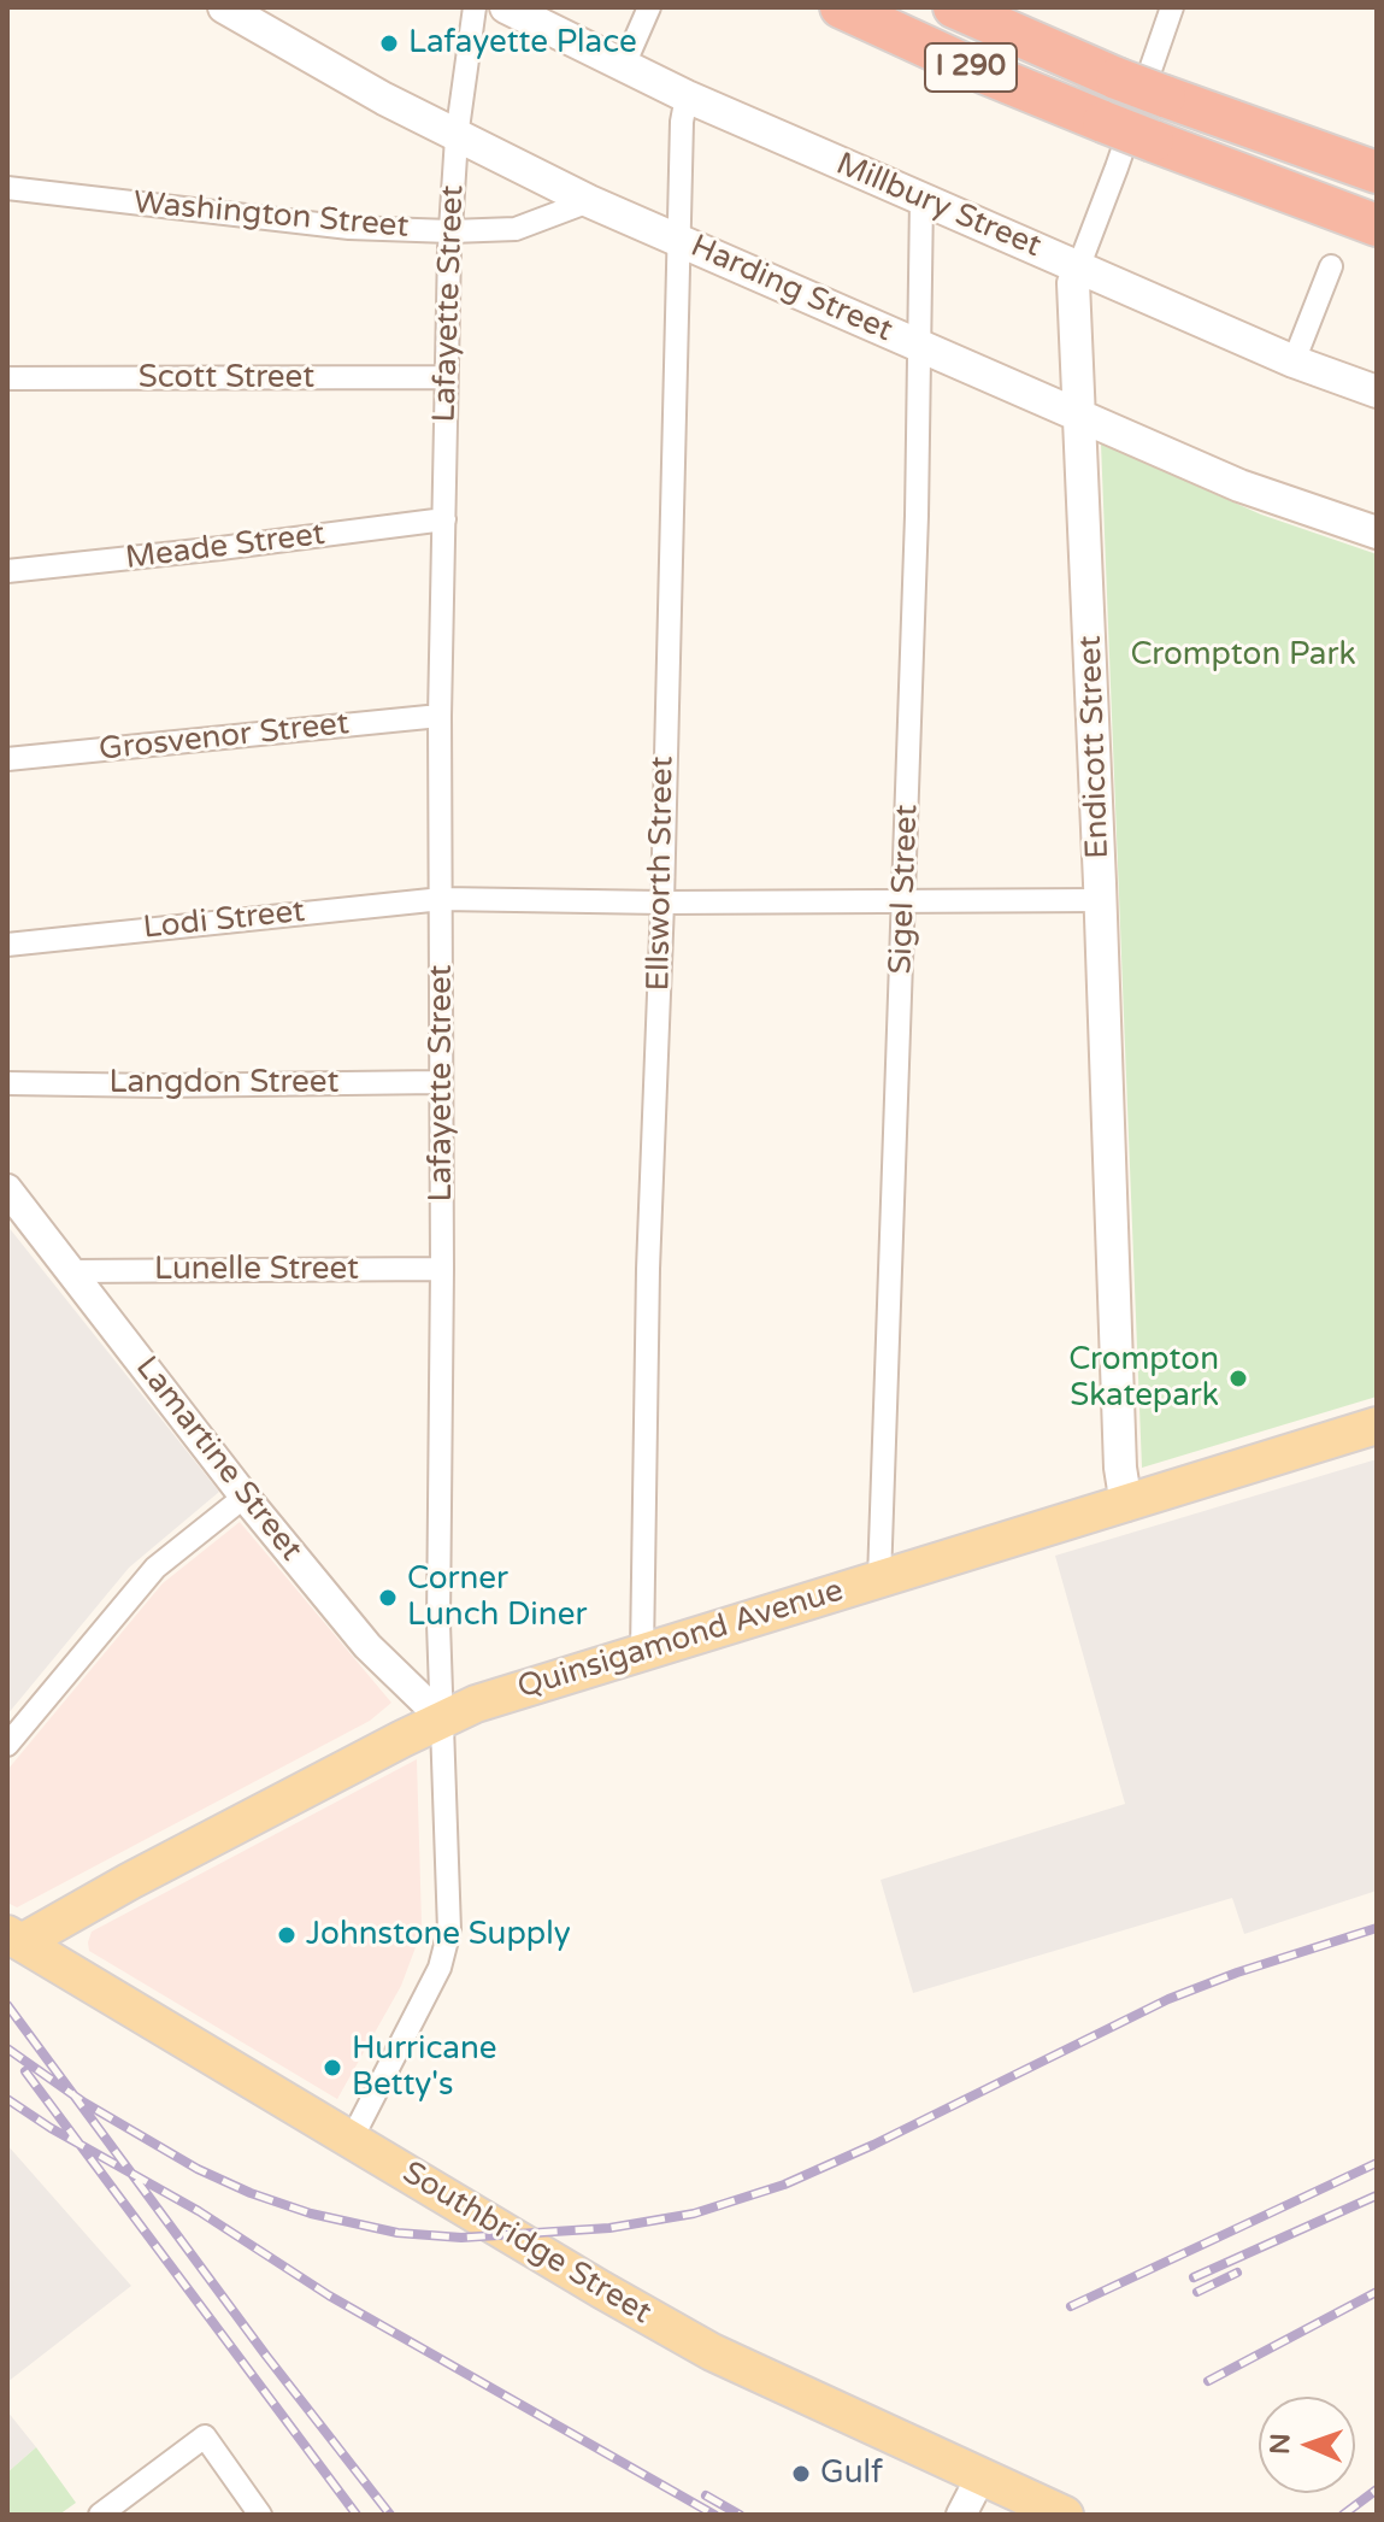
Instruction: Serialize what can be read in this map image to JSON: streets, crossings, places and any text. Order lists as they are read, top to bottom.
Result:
{
  "streets": {
    "highway": ["I 290"],
    "main road": [
      "Millbury Street",
      "Harding Street",
      "Endicott Street",
      "Quinsigamond Avenue",
      "Southbridge Street"
    ],
    "street": [
      "Washington Street",
      "Lafayette Street",
      "Scott Street",
      "Meade Street",
      "Grosvenor Street",
      "Ellsworth Street",
      "Sigel Street",
      "Lodi Street",
      "Langdon Street",
      "Lunelle Street",
      "Lamartine Street"
    ]
  },
  "crossings": [
    ["Millbury Street", "Endicott Street"],
    ["Millbury Street", "Ellsworth Street"],
    ["Millbury Street", "Sigel Street"],
    ["Washington Street", "Harding Street"],
    ["Washington Street", "Lafayette Street"],
    ["Harding Street", "Lafayette Street"],
    ["Harding Street", "Endicott Street"],
    ["Harding Street", "Ellsworth Street"],
    ["Harding Street", "Sigel Street"],
    ["Lafayette Street", "Scott Street"],
    ["Lafayette Street", "Meade Street"],
    ["Lafayette Street", "Grosvenor Street"],
    ["Lafayette Street", "Lodi Street"],
    ["Lafayette Street", "Langdon Street"],
    ["Lafayette Street", "Lunelle Street"],
    ["Lafayette Street", "Lamartine Street"],
    ["Lafayette Street", "Quinsigamond Avenue"],
    ["Lafayette Street", "Southbridge Street"],
    ["Endicott Street", "Lodi Street"],
    ["Endicott Street", "Quinsigamond Avenue"],
    ["Ellsworth Street", "Lodi Street"],
    ["Ellsworth Street", "Quinsigamond Avenue"],
    ["Sigel Street", "Lodi Street"],
    ["Sigel Street", "Quinsigamond Avenue"],
    ["Lunelle Street", "Lamartine Street"],
    ["Lamartine Street", "Quinsigamond Avenue"],
    ["Quinsigamond Avenue", "Southbridge Street"]
  ],
  "parks": ["Crompton Park"],
  "places": [
    "Lafayette Place",
    "Crompton Skatepark",
    "Corner Lunch Diner",
    "Johnstone Supply",
    "Hurricane Betty's",
    "Gulf"
  ],
  "north": "left"
}
